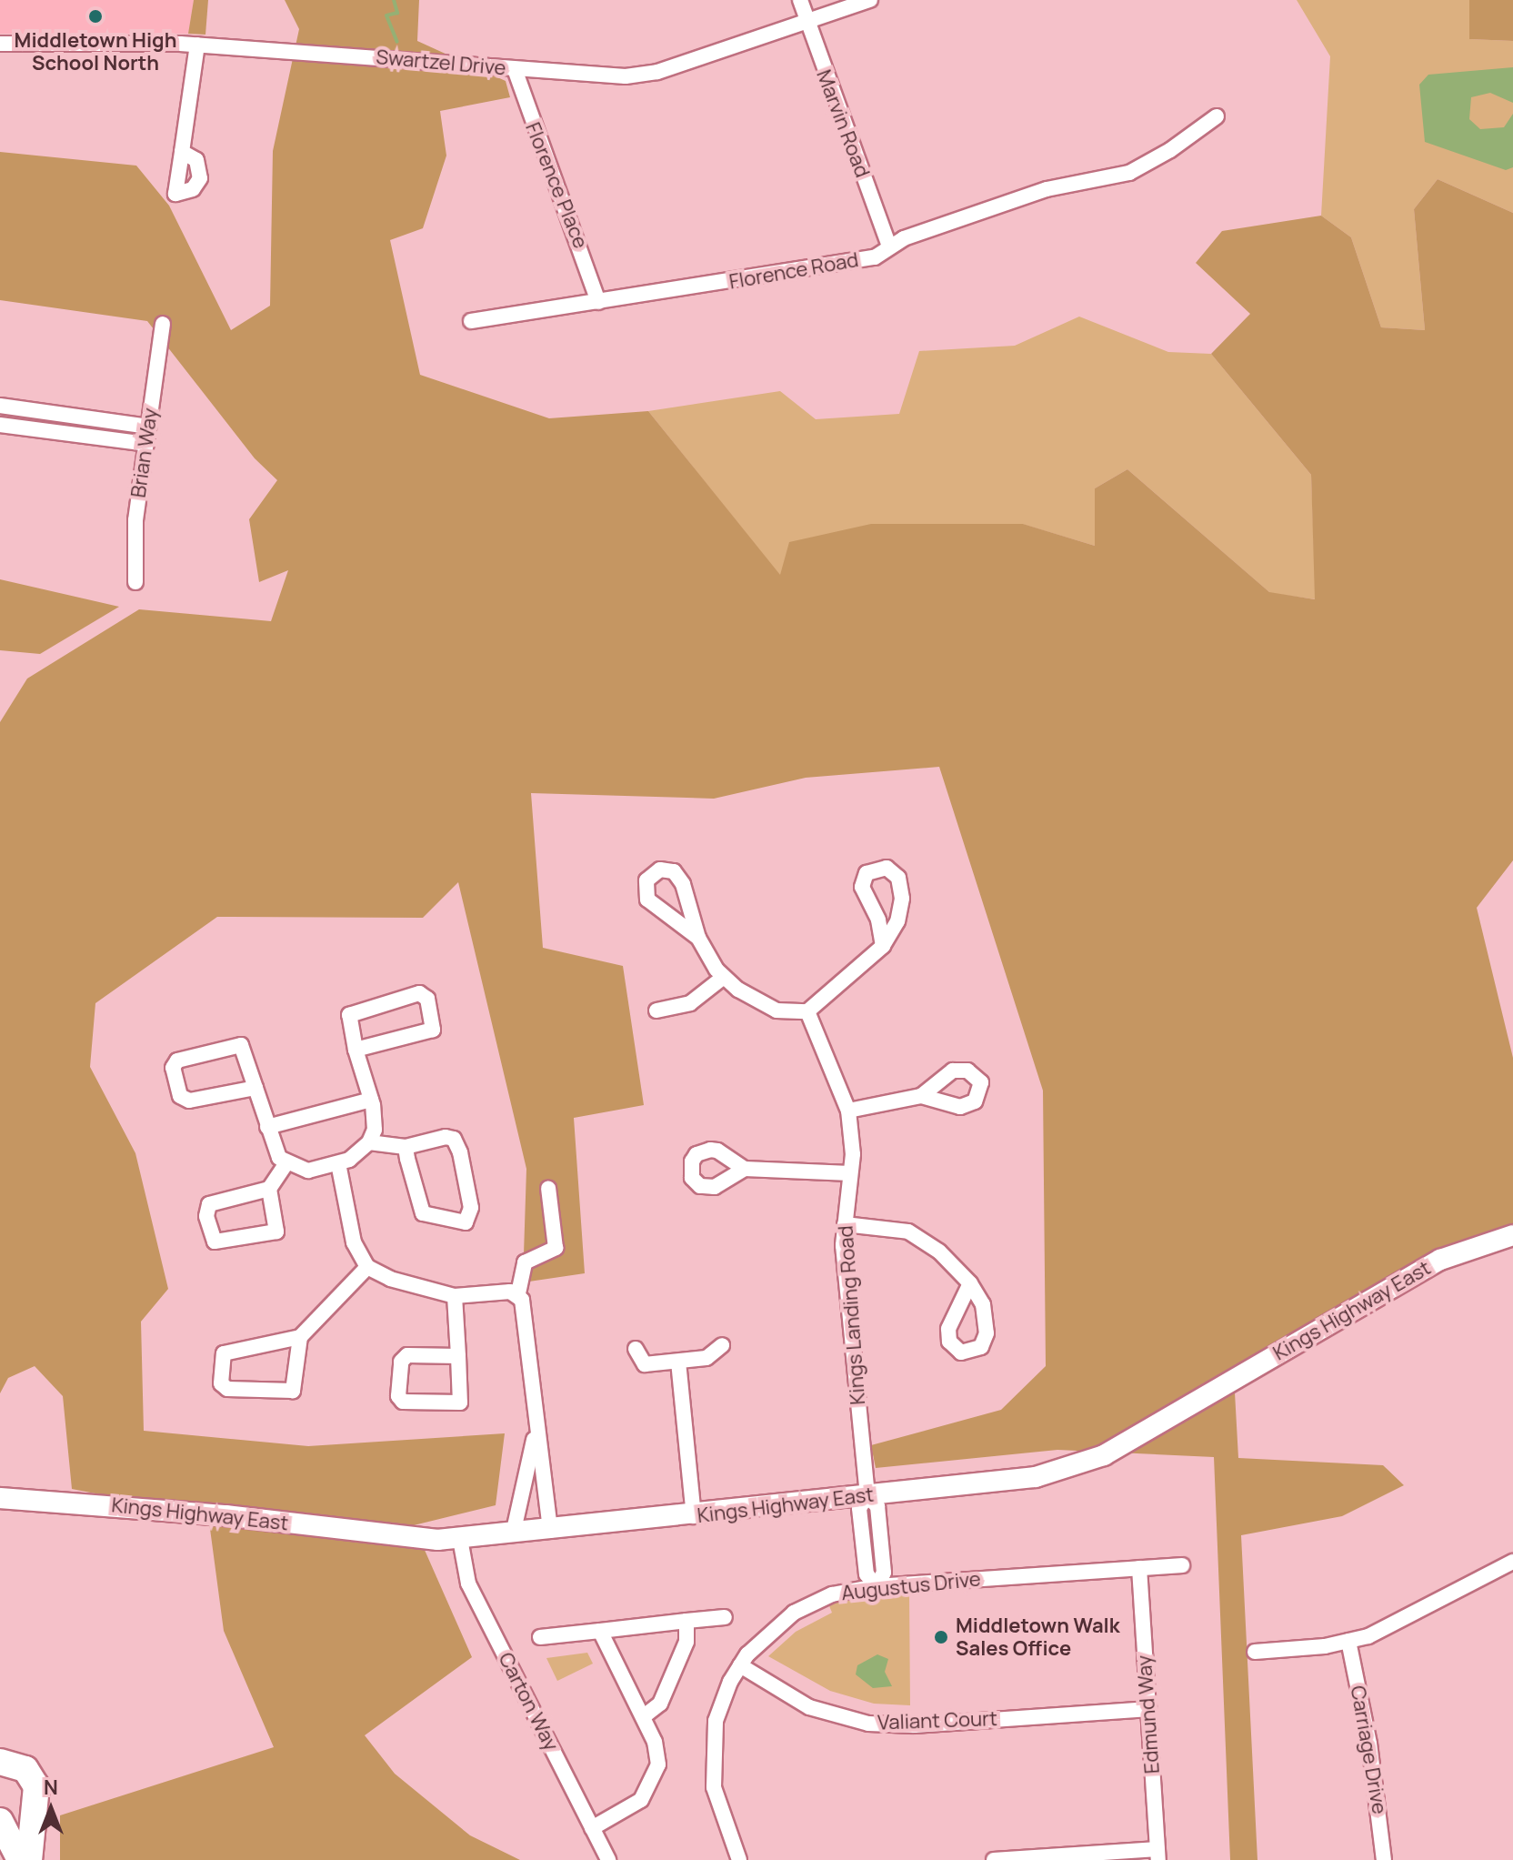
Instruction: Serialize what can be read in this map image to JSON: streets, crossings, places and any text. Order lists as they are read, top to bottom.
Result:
{
  "streets": {
    "street": [
      "Swartzel Drive",
      "Marvin Road",
      "Florence Place",
      "Florence Road",
      "Brian Way",
      "Kings Highway East",
      "Kings Landing Road",
      "Augustus Drive",
      "Carton Way",
      "Edmund Way",
      "Valiant Court",
      "Carriage Drive"
    ]
  },
  "crossings": [
    ["Swartzel Drive", "Marvin Road"],
    ["Swartzel Drive", "Florence Place"],
    ["Marvin Road", "Florence Road"],
    ["Florence Place", "Florence Road"],
    ["Kings Highway East", "Kings Landing Road"],
    ["Kings Highway East", "Carton Way"],
    ["Kings Landing Road", "Augustus Drive"],
    ["Augustus Drive", "Edmund Way"],
    ["Augustus Drive", "Valiant Court"],
    ["Edmund Way", "Valiant Court"]
  ],
  "places": ["Middletown High School North", "Middletown Walk Sales Office"],
  "north": "top"
}
